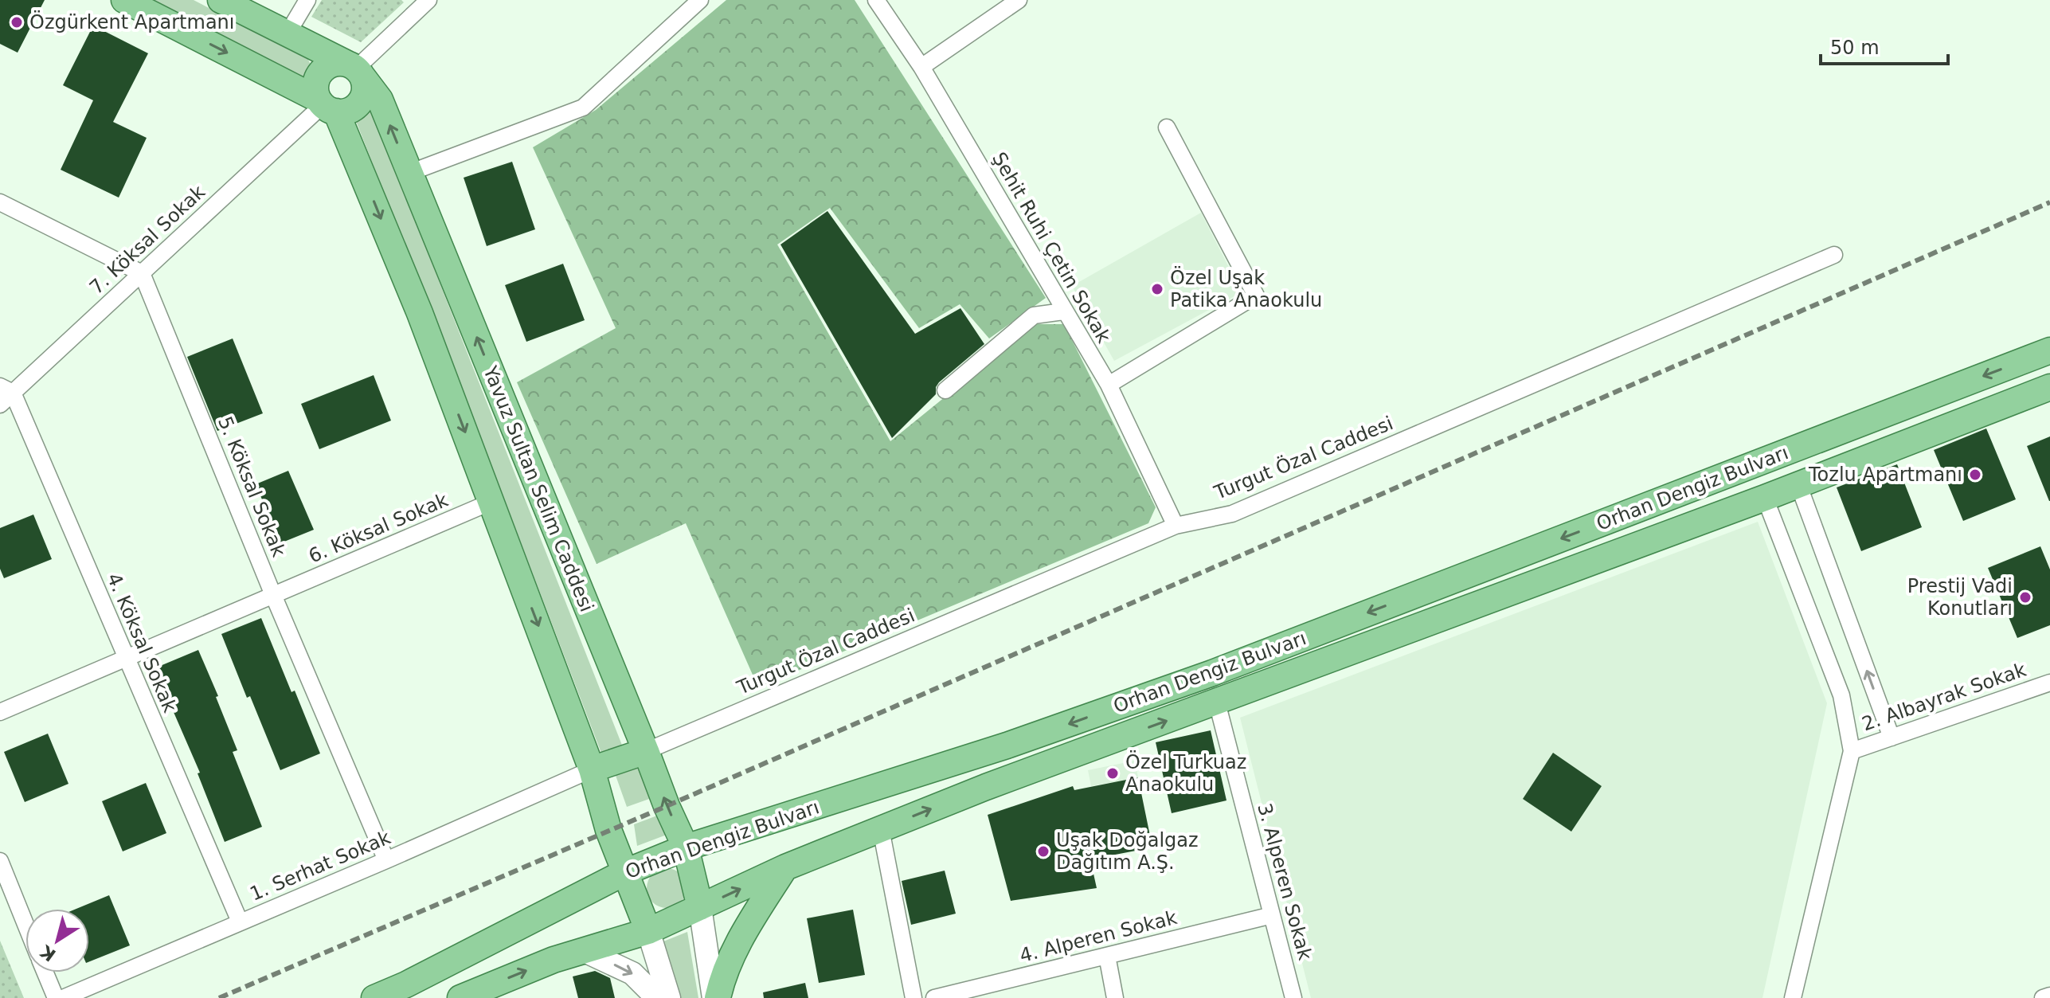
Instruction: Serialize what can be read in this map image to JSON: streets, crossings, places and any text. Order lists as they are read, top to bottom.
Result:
{
  "streets": {
    "main road": ["Orhan Dengiz Bulvarı", "Yavuz Sultan Selim Caddesi"],
    "street": [
      "7. Köksal Sokak",
      "Şehit Ruhi Çetin Sokak",
      "Turgut Özal Caddesi",
      "5. Köksal Sokak",
      "6. Köksal Sokak",
      "4. Köksal Sokak",
      "2. Albayrak Sokak",
      "1. Serhat Sokak",
      "3. Alperen Sokak",
      "4. Alperen Sokak"
    ]
  },
  "crossings": [
    ["7. Köksal Sokak", "5. Köksal Sokak"],
    ["7. Köksal Sokak", "Yavuz Sultan Selim Caddesi"],
    ["7. Köksal Sokak", "4. Köksal Sokak"],
    ["Şehit Ruhi Çetin Sokak", "Turgut Özal Caddesi"],
    ["Turgut Özal Caddesi", "Yavuz Sultan Selim Caddesi"],
    ["5. Köksal Sokak", "6. Köksal Sokak"],
    ["5. Köksal Sokak", "1. Serhat Sokak"],
    ["Orhan Dengiz Bulvarı", "Yavuz Sultan Selim Caddesi"],
    ["Orhan Dengiz Bulvarı", "3. Alperen Sokak"],
    ["6. Köksal Sokak", "4. Köksal Sokak"],
    ["4. Köksal Sokak", "1. Serhat Sokak"],
    ["3. Alperen Sokak", "4. Alperen Sokak"]
  ],
  "places": [
    "Özgürkent Apartmanı",
    "Özel Uşak Patika Anaokulu",
    "Tozlu Apartmanı",
    "Prestij Vadi Konutları",
    "Özel Turkuaz Anaokulu",
    "Uşak Doğalgaz Dağıtım A.Ş."
  ],
  "scale_bar": "50 m",
  "north": "bottom left"
}
